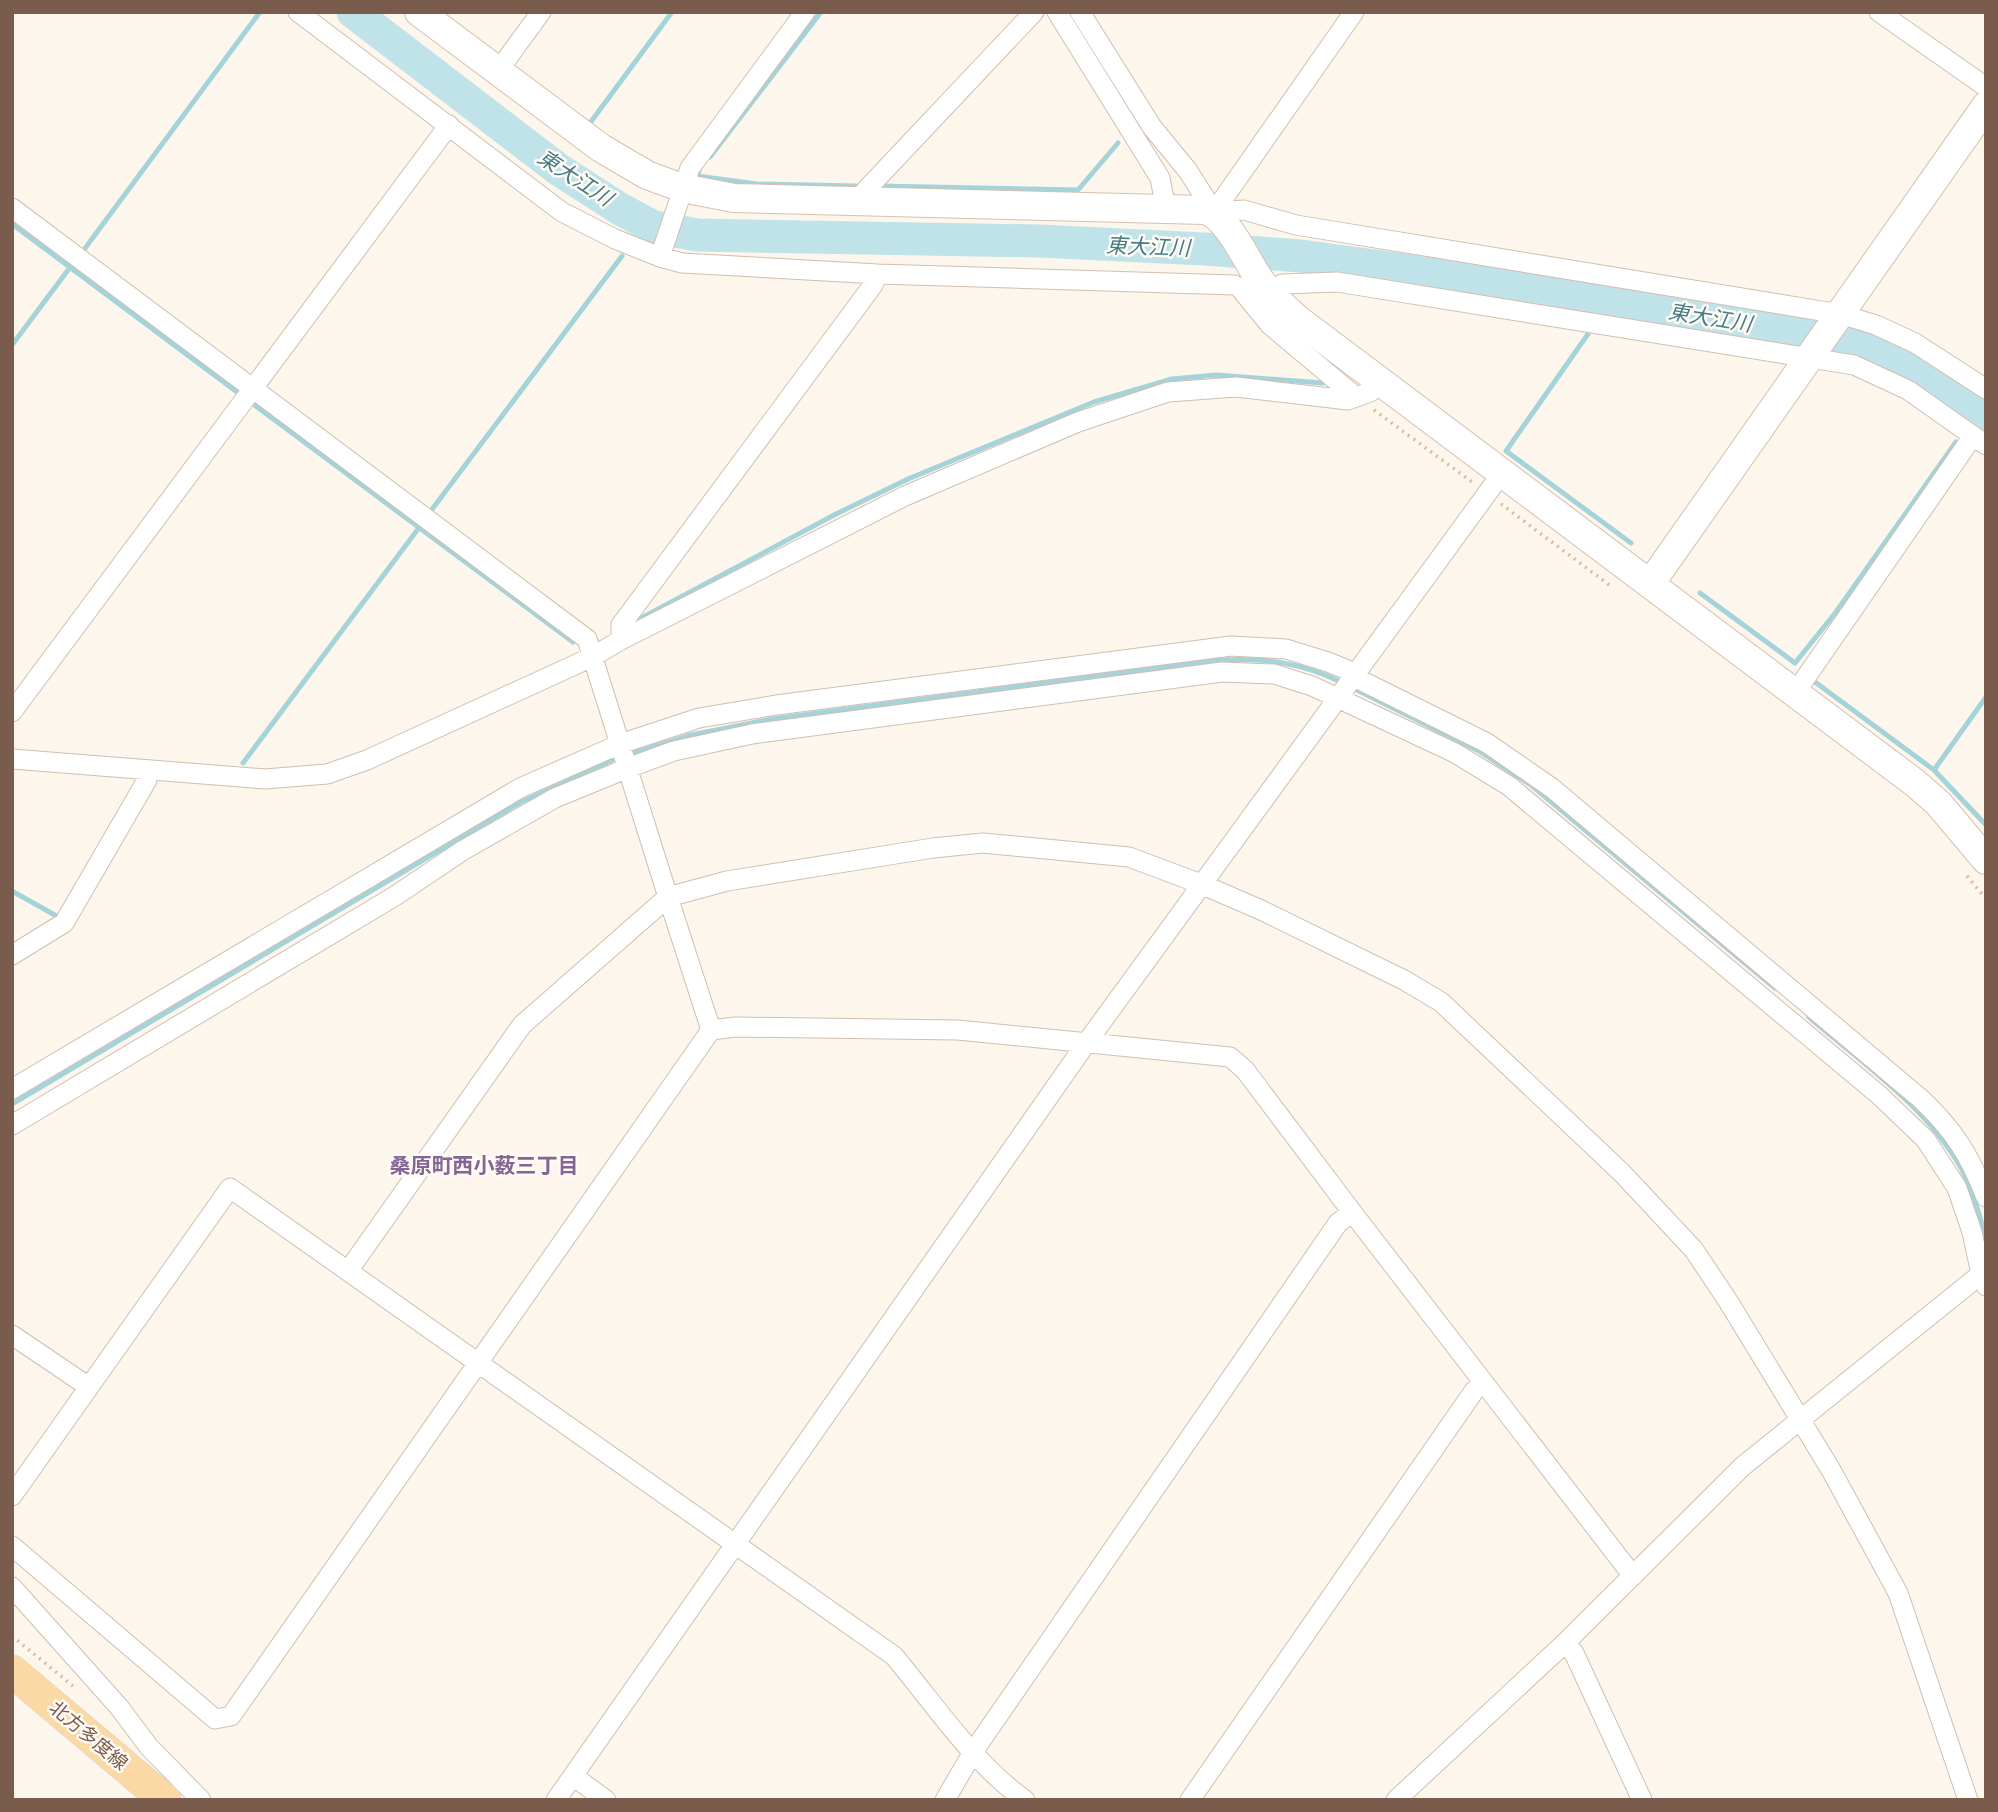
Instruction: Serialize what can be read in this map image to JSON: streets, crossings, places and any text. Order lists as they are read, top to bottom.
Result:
{
  "streets": {
    "main road": ["北方多度線"]
  },
  "districts": ["桑原町西小薮三丁目"],
  "water": ["東大江川"]
}
